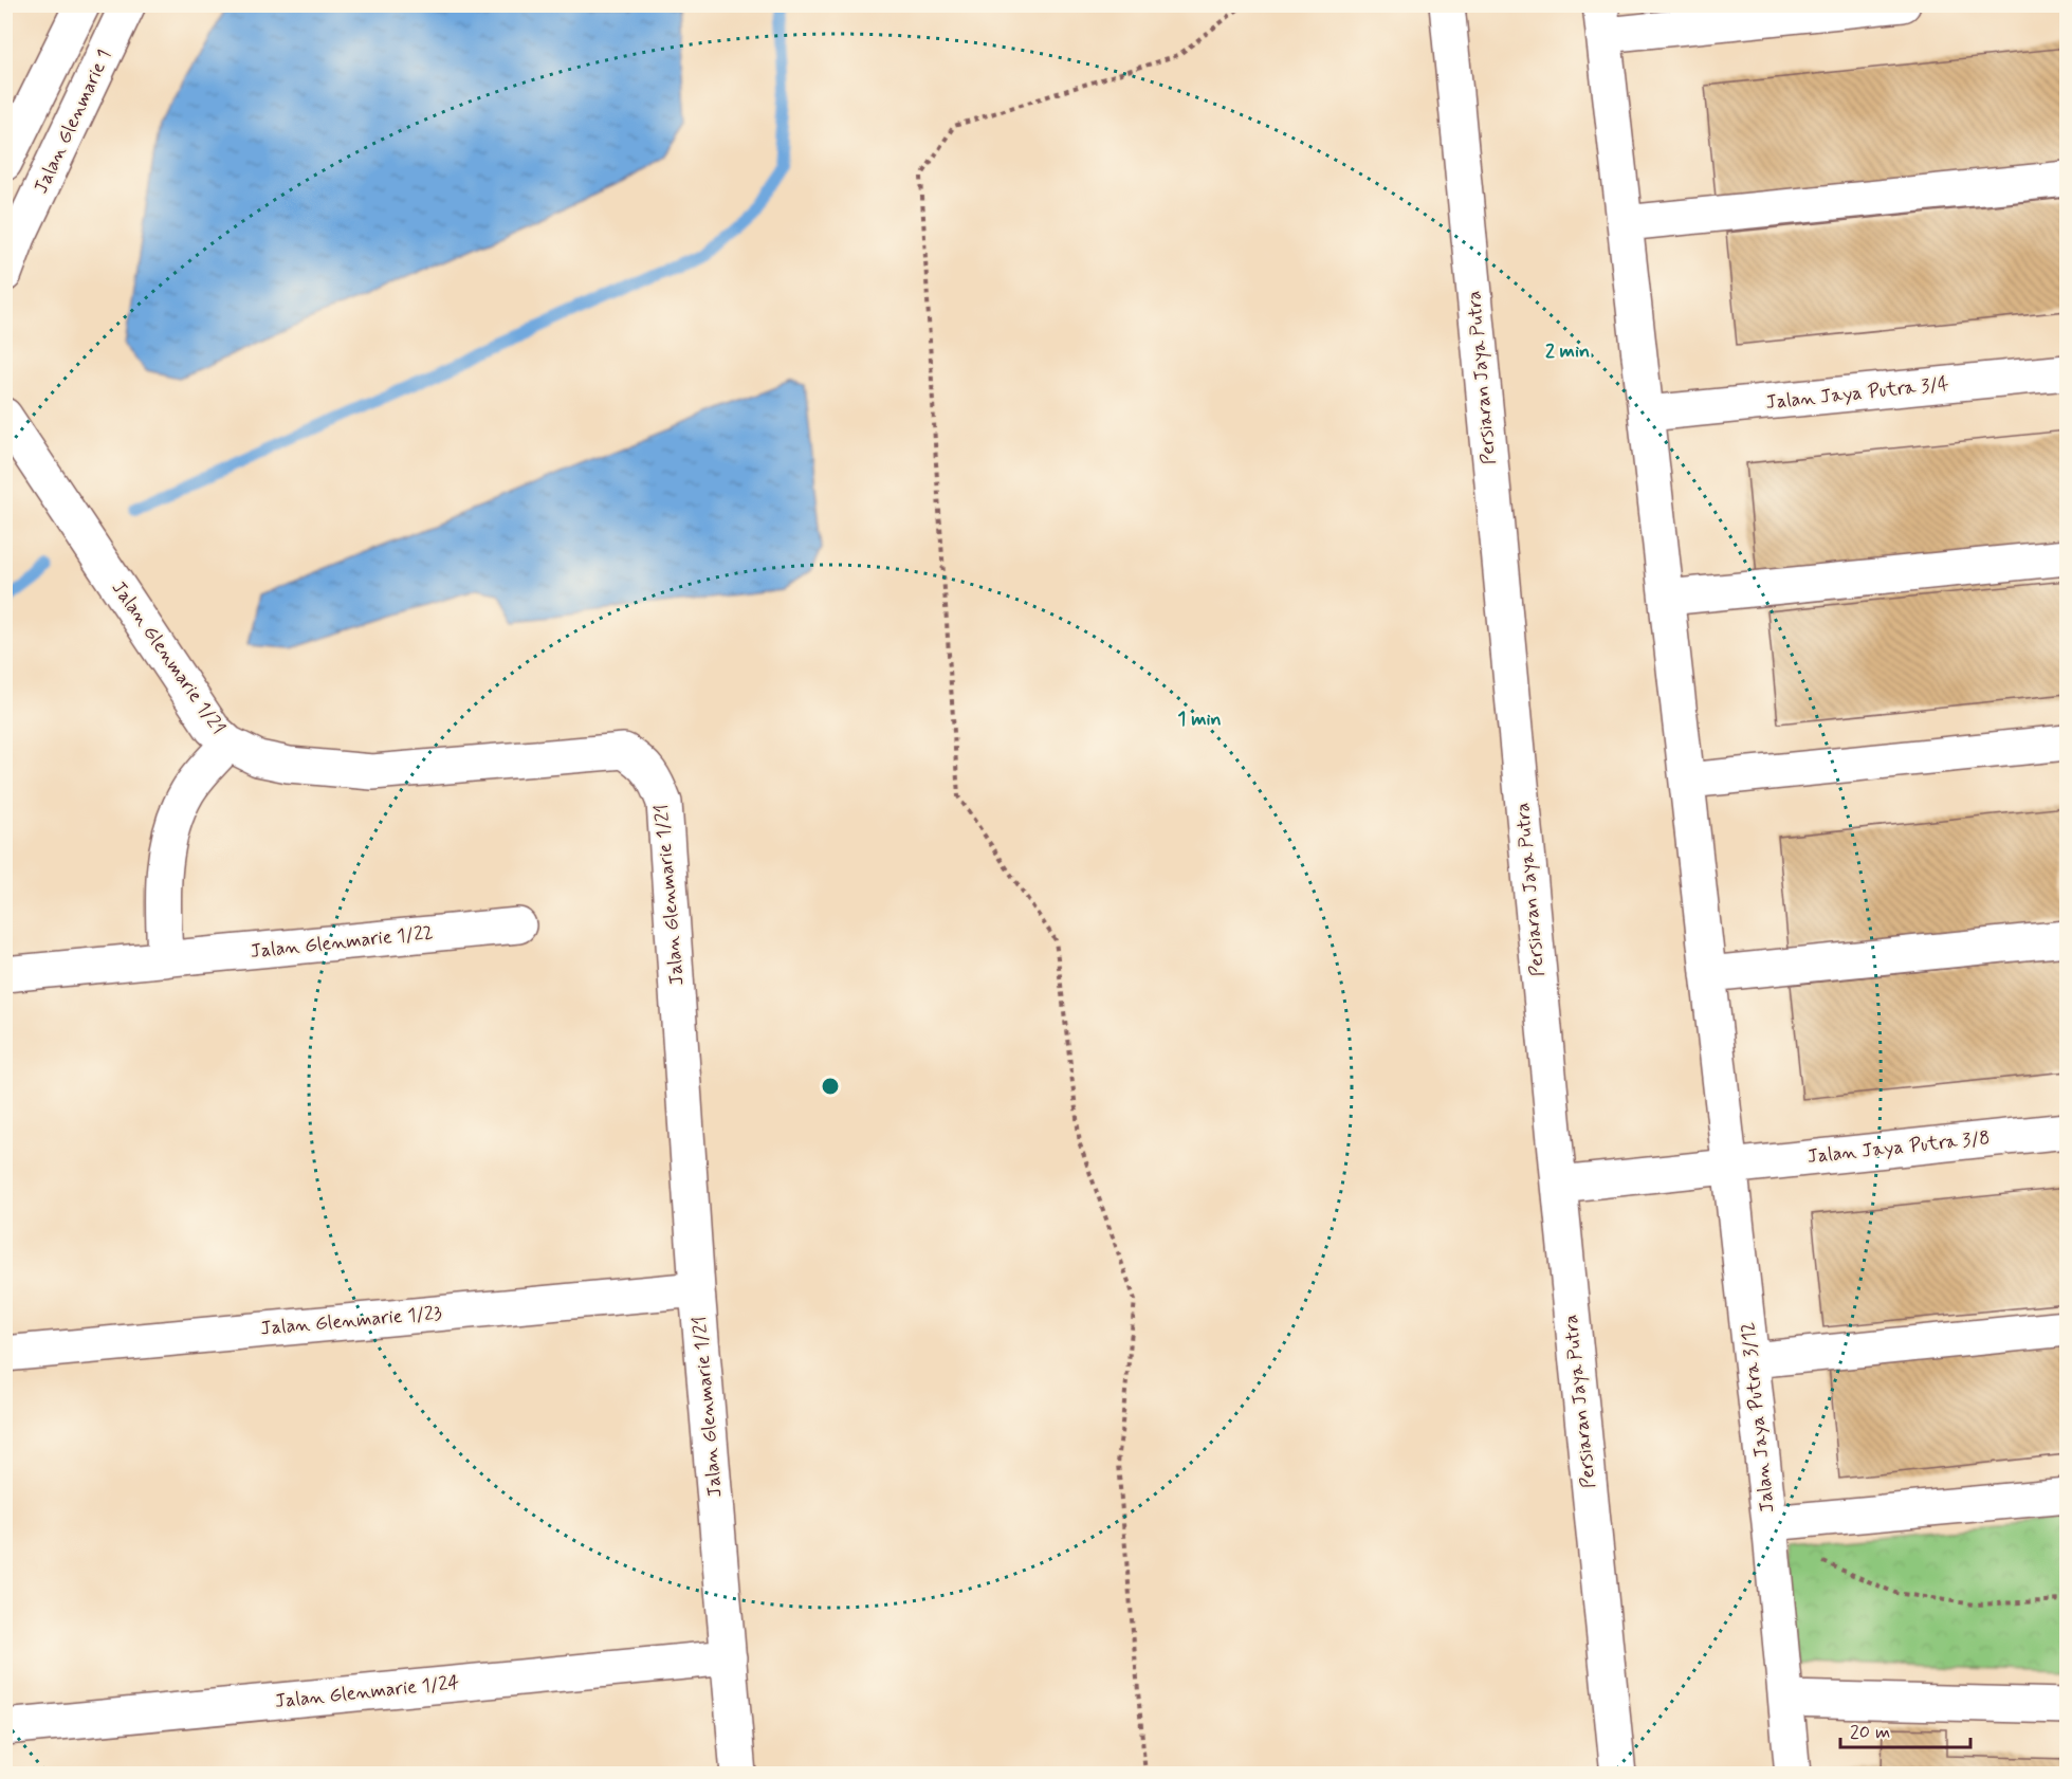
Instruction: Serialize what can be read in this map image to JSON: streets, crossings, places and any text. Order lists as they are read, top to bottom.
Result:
{
  "streets": {
    "street": [
      "Jalan Glenmarie 1",
      "Persiaran Jaya Putra",
      "Jalan Jaya Putra 3/4",
      "Jalan Glenmarie 1/21",
      "Jalan Glenmarie 1/22",
      "Jalan Jaya Putra 3/8",
      "Jalan Glenmarie 1/23",
      "Jalan Jaya Putra 3/12",
      "Jalan Glenmarie 1/24"
    ]
  },
  "crossings": [
    ["Persiaran Jaya Putra", "Jalan Jaya Putra 3/8"],
    ["Jalan Jaya Putra 3/4", "Jalan Jaya Putra 3/12"],
    ["Jalan Glenmarie 1/21", "Jalan Glenmarie 1/23"],
    ["Jalan Glenmarie 1/21", "Jalan Glenmarie 1/24"],
    ["Jalan Jaya Putra 3/8", "Jalan Jaya Putra 3/12"]
  ],
  "scale_bar": "20 m",
  "rings": ["2 min", "1 min"]
}
